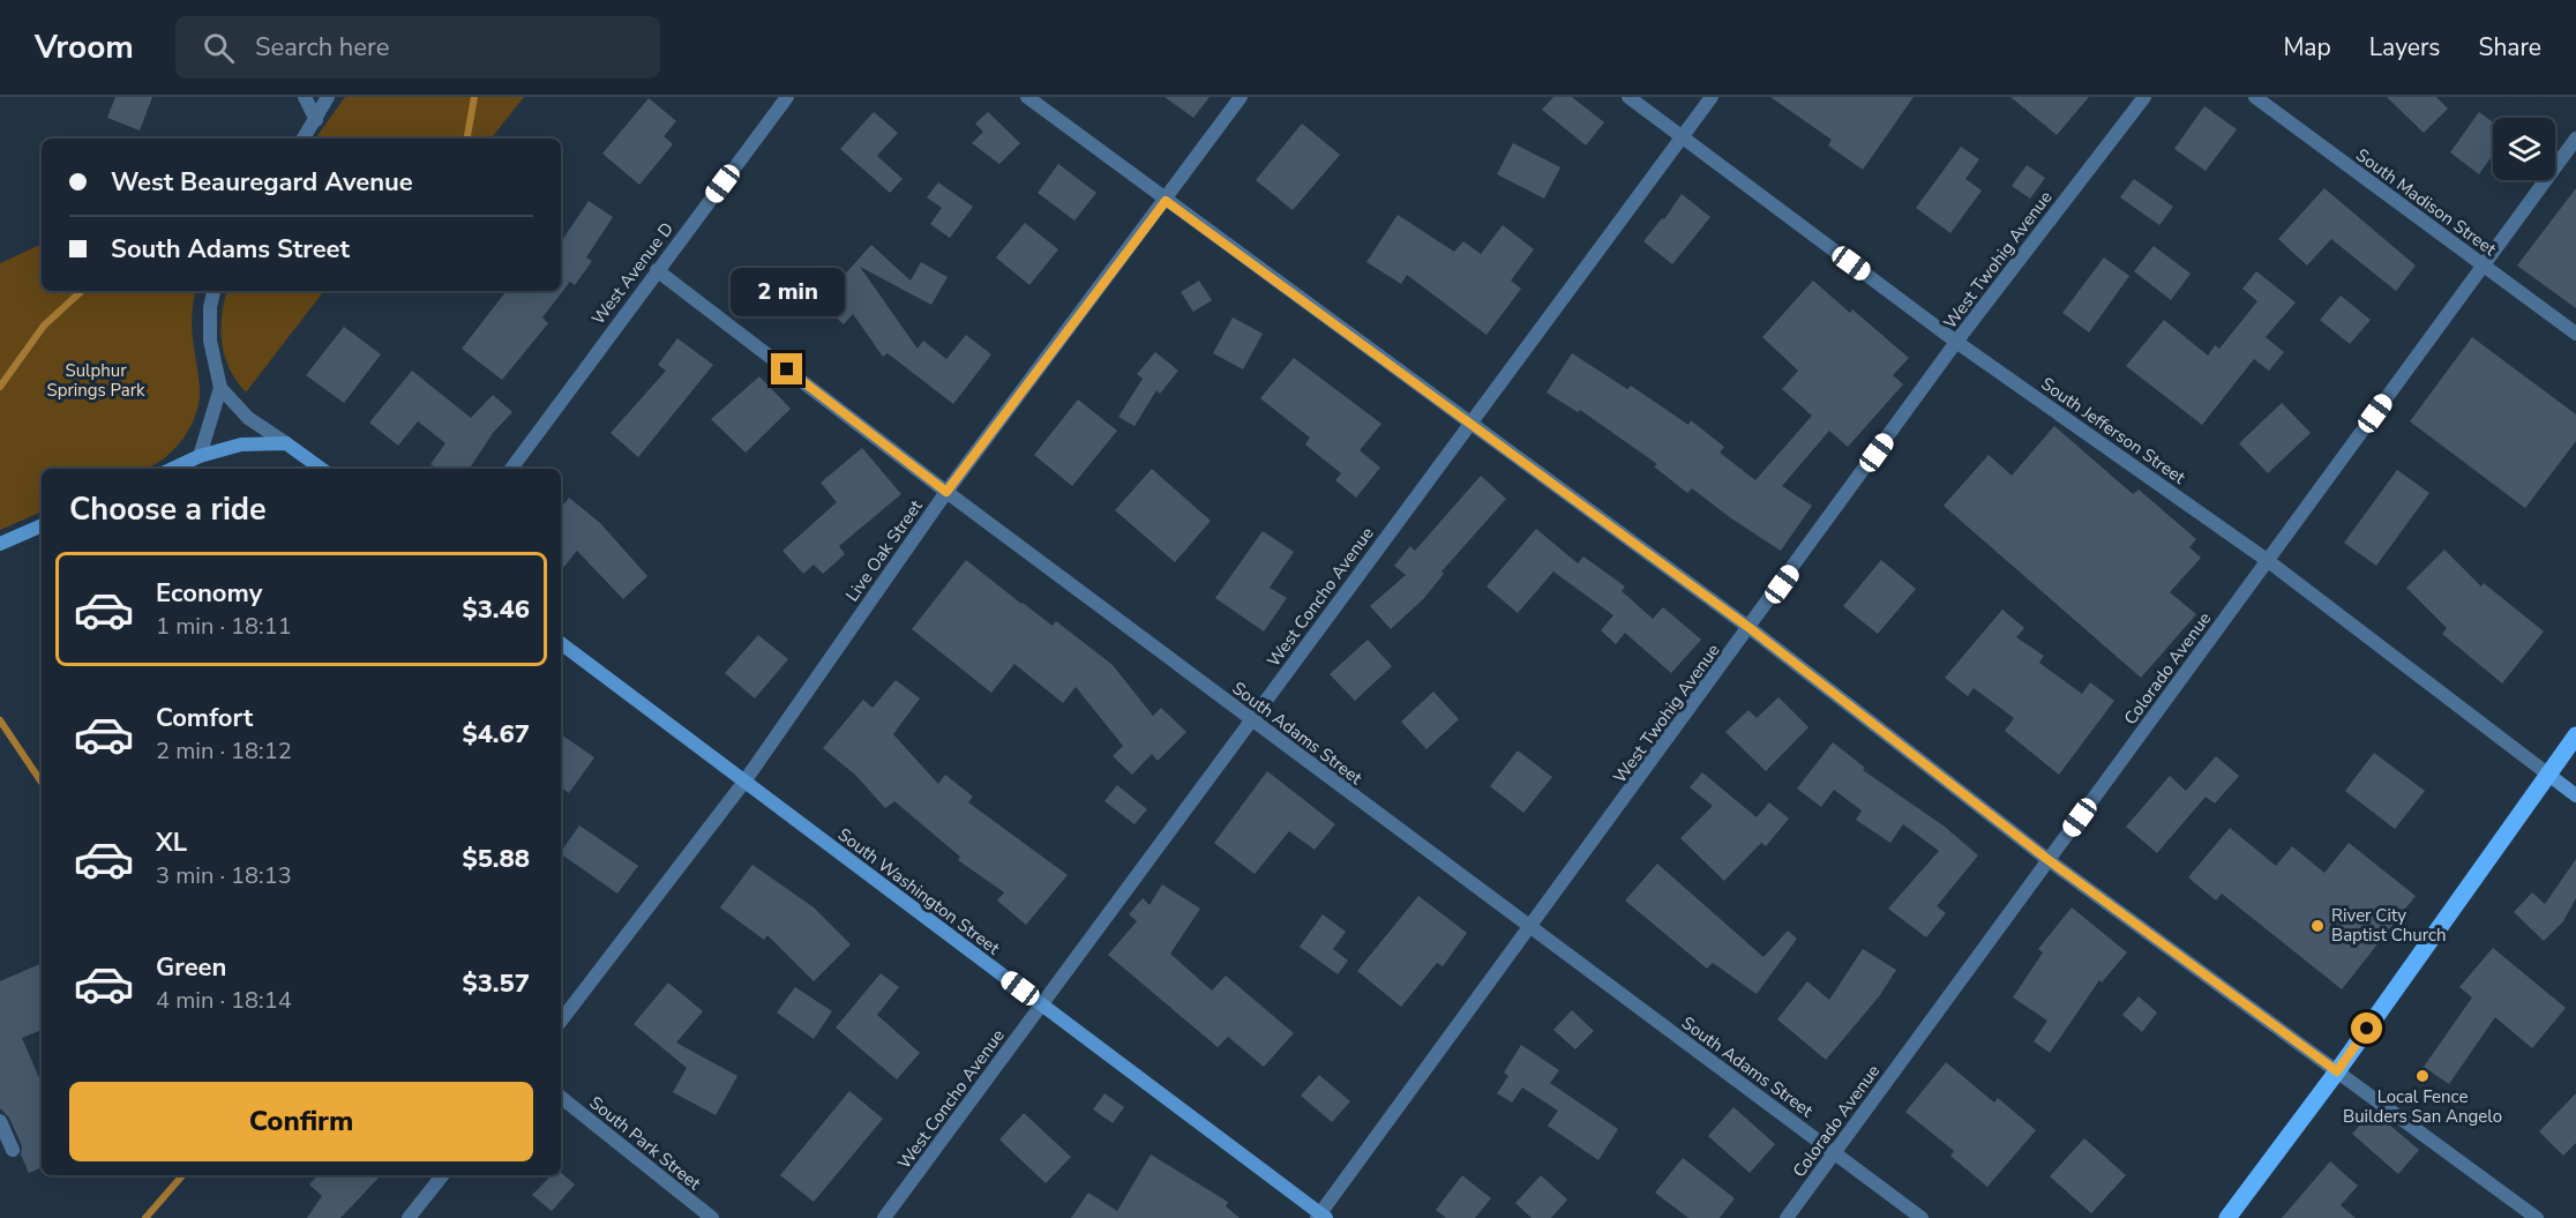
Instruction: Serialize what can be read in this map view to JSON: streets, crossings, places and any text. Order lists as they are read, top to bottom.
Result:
{
  "streets": {
    "street": [
      "South Madison Street",
      "West Twohig Avenue",
      "West Avenue D",
      "South Jefferson Street",
      "Live Oak Street",
      "West Concho Avenue",
      "Colorado Avenue",
      "South Adams Street",
      "South Washington Street",
      "South Park Street"
    ]
  },
  "crossings": [
    ["South Madison Street", "Colorado Avenue"],
    ["West Twohig Avenue", "South Jefferson Street"],
    ["West Twohig Avenue", "South Adams Street"],
    ["West Twohig Avenue", "South Washington Street"],
    ["West Avenue D", "South Adams Street"],
    ["South Jefferson Street", "West Concho Avenue"],
    ["South Jefferson Street", "Colorado Avenue"],
    ["Live Oak Street", "South Adams Street"],
    ["Live Oak Street", "South Washington Street"],
    ["West Concho Avenue", "South Adams Street"],
    ["West Concho Avenue", "South Washington Street"],
    ["Colorado Avenue", "South Adams Street"]
  ],
  "parks": ["Sulphur Springs Park"],
  "places": ["River City Baptist Church", "Local Fence Builders San Angelo"],
  "page": {
    "header": "Vroom",
    "search": "Search here",
    "nav": ["Map", "Layers", "Share"],
    "banner": ["West Beauregard Avenue", "South Adams Street"],
    "bubble": "2 min",
    "heading": "Choose a ride",
    "list": [
      {
        "name": "Economy",
        "note": "1 min · 18:11",
        "value": "$3.46"
      },
      {
        "name": "Comfort",
        "note": "2 min · 18:12",
        "value": "$4.67"
      },
      {
        "name": "XL",
        "note": "3 min · 18:13",
        "value": "$5.88"
      },
      {
        "name": "Green",
        "note": "4 min · 18:14",
        "value": "$3.57"
      }
    ],
    "buttons": "Confirm"
  }
}
